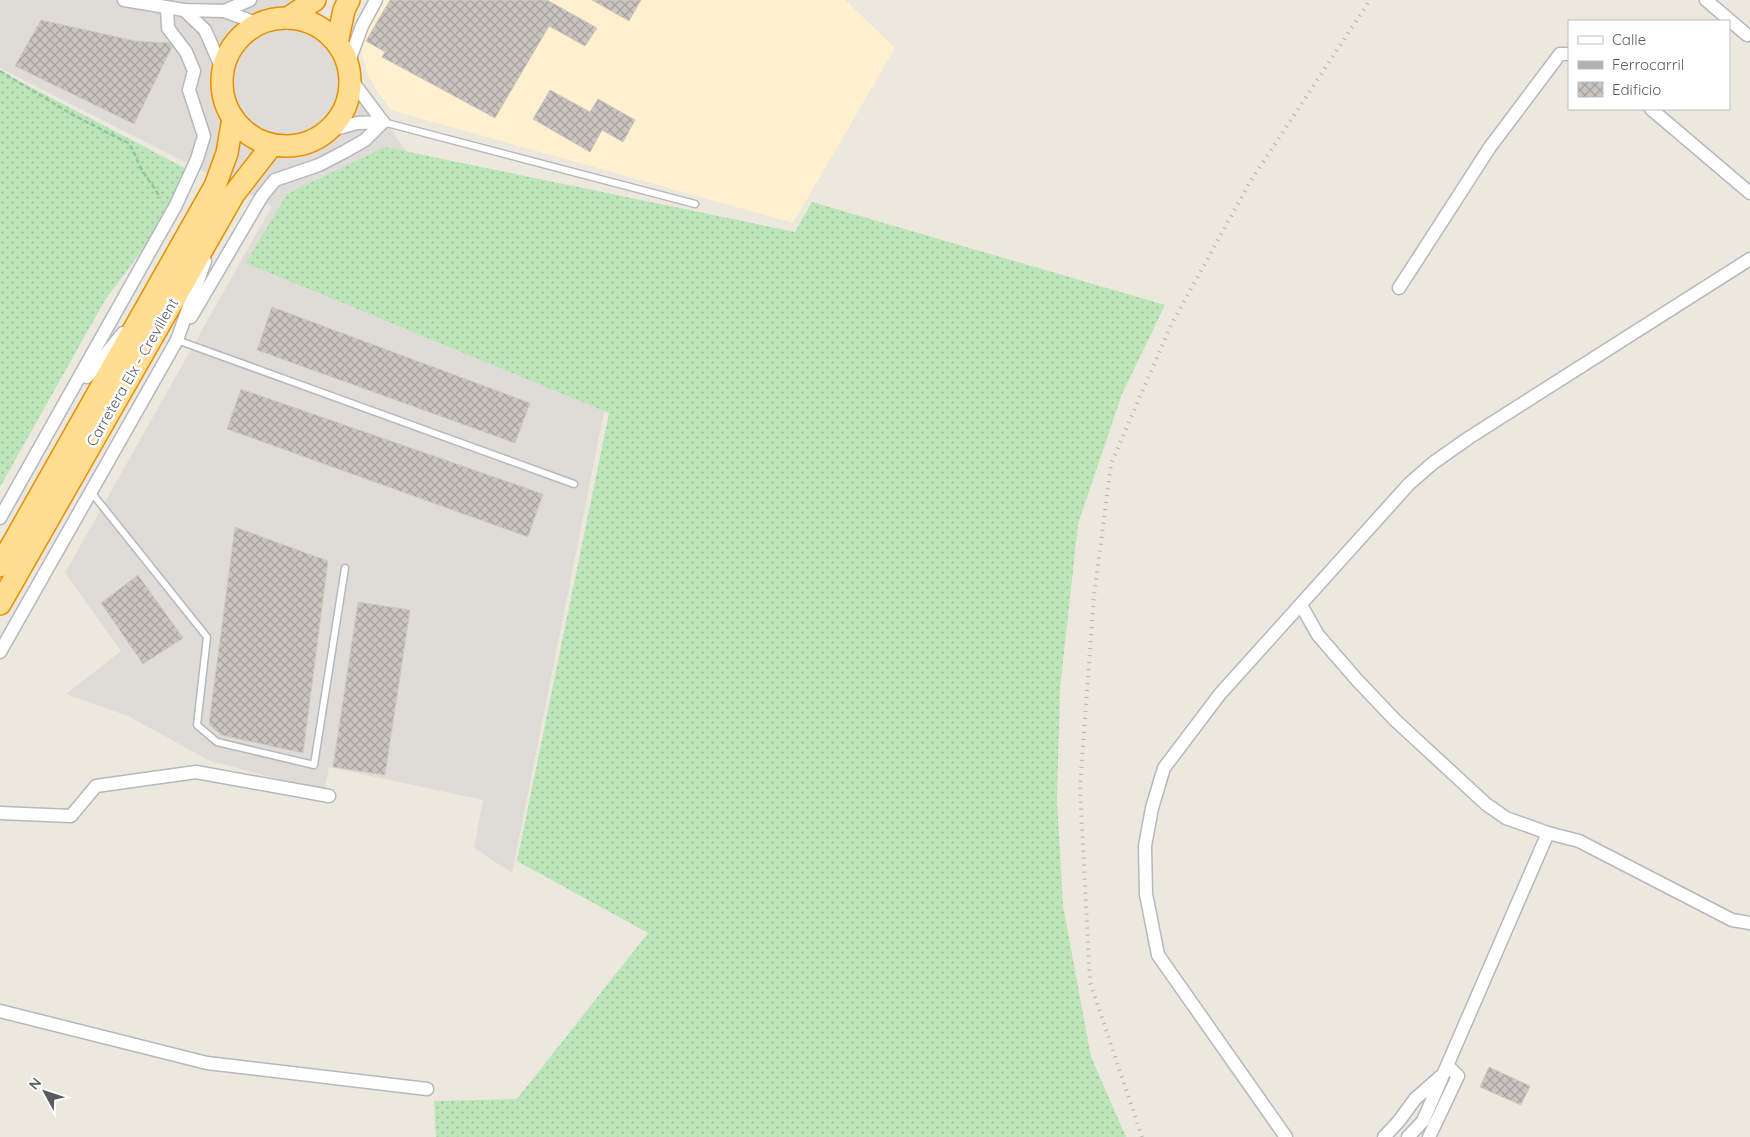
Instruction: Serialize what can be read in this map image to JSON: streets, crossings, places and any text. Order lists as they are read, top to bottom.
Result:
{
  "streets": {
    "highway": ["Carretera Elx - Crevillent"]
  },
  "legend": ["Calle", "Ferrocarril", "Edificio"],
  "north": "top left"
}
